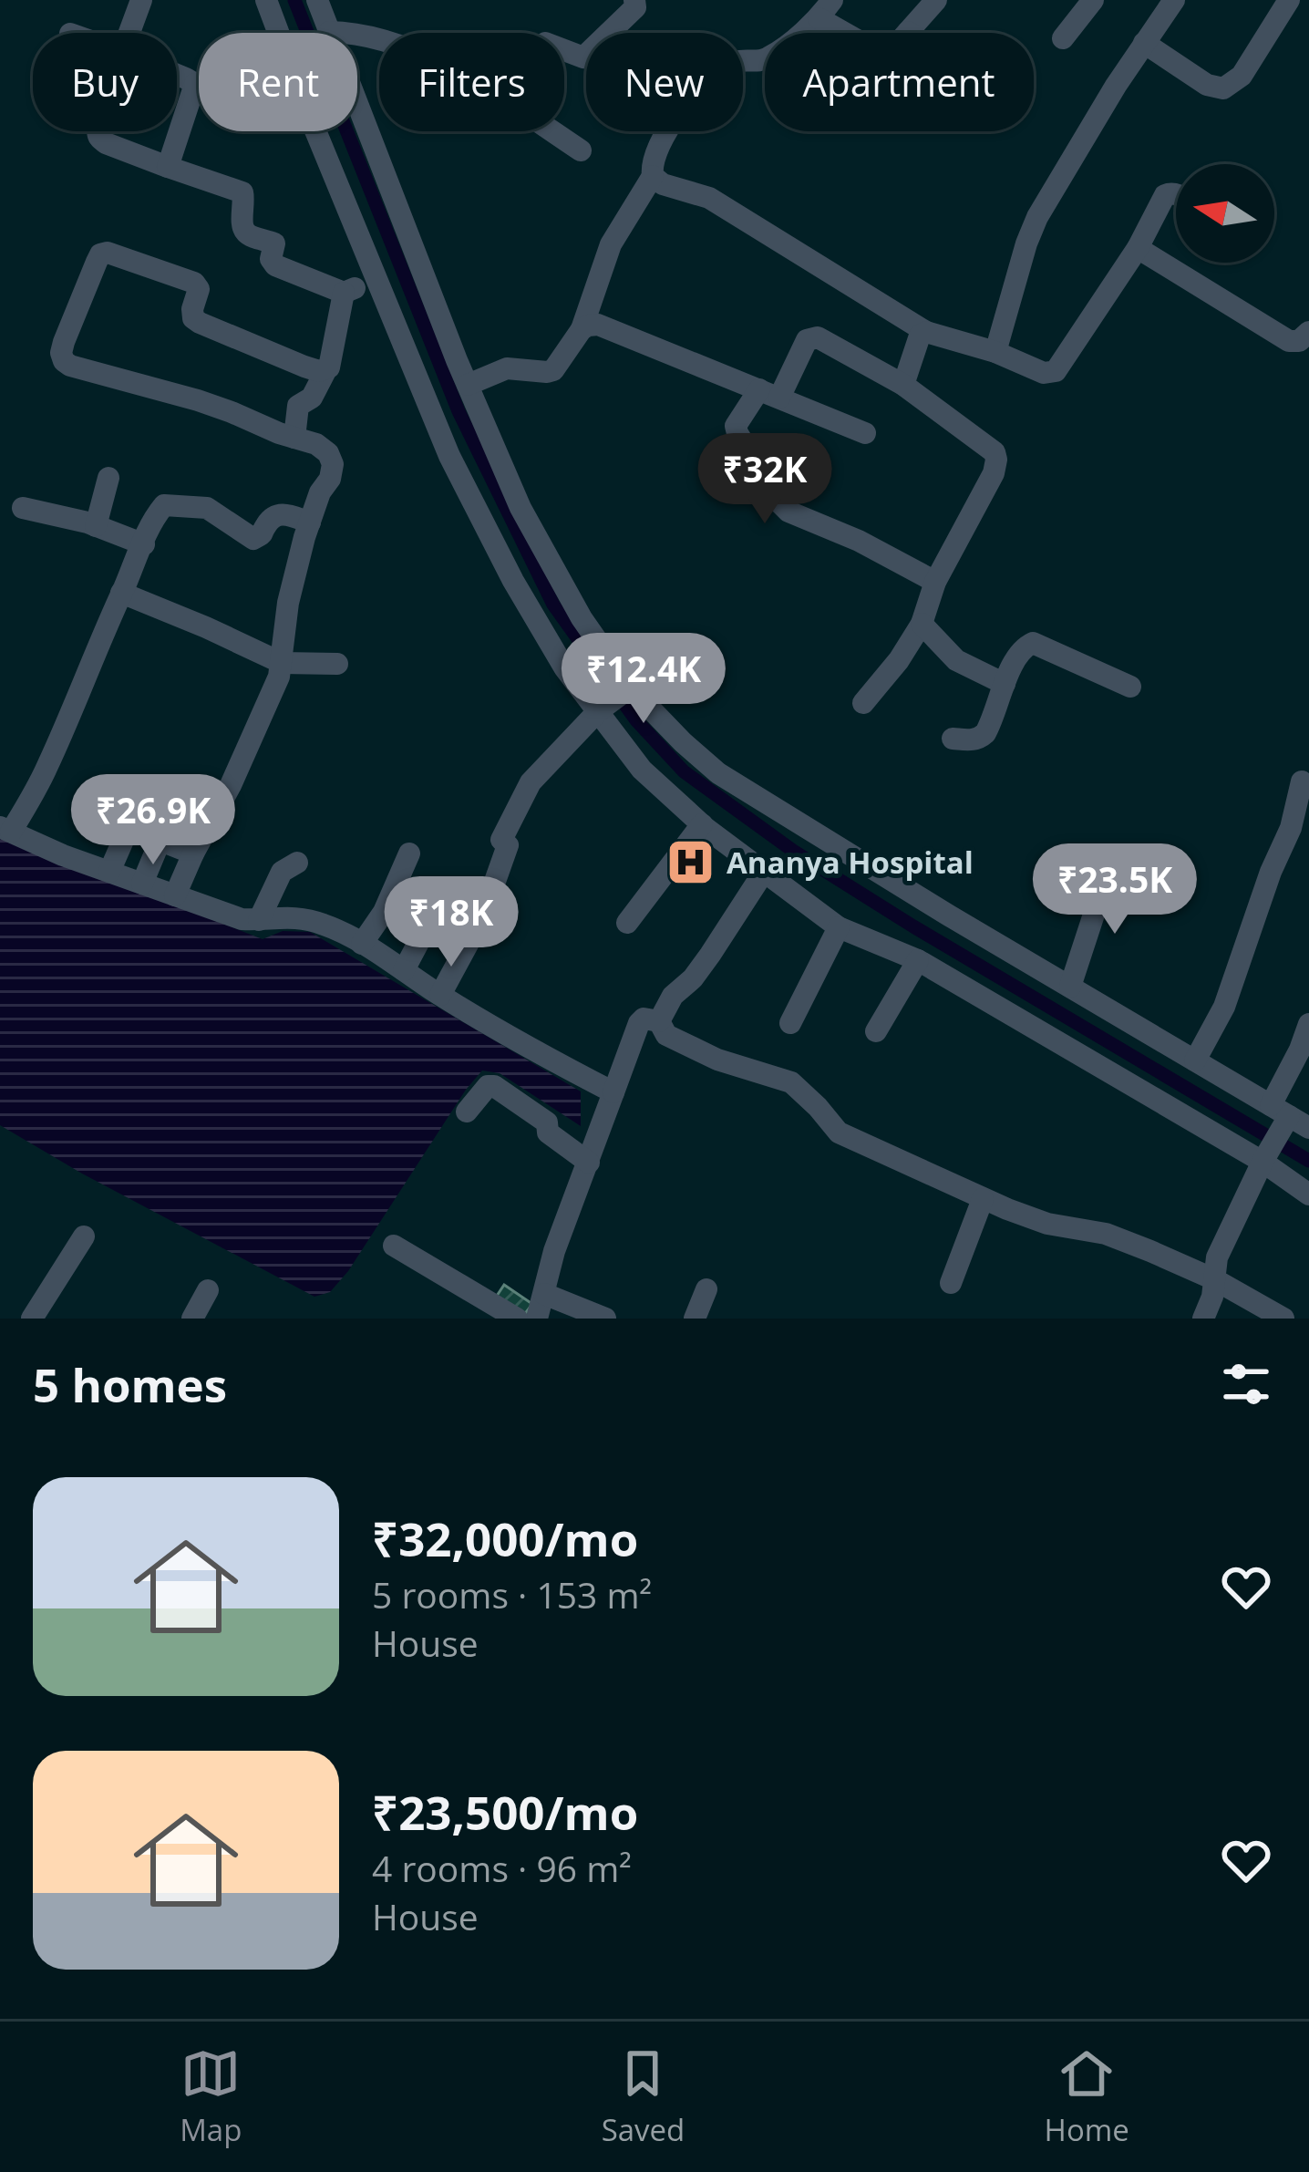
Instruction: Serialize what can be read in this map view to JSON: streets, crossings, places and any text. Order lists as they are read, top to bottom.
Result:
{
  "places": {
    "hospital": ["Ananya Hospital"]
  },
  "north": "left",
  "page": {
    "chip": [
      "Buy",
      "Rent",
      "Filters",
      "New",
      "Apartment"
    ],
    "price": [
      "₹32K",
      "₹12.4K",
      "₹26.9K",
      "₹23.5K",
      "₹18K"
    ],
    "heading": "5 homes",
    "list": [
      {
        "name": "₹32,000/mo",
        "note": "5 rooms · 153 m² · House"
      },
      {
        "name": "₹23,500/mo",
        "note": "4 rooms · 96 m² · House"
      }
    ],
    "tabs": ["Map", "Saved", "Home"]
  }
}
